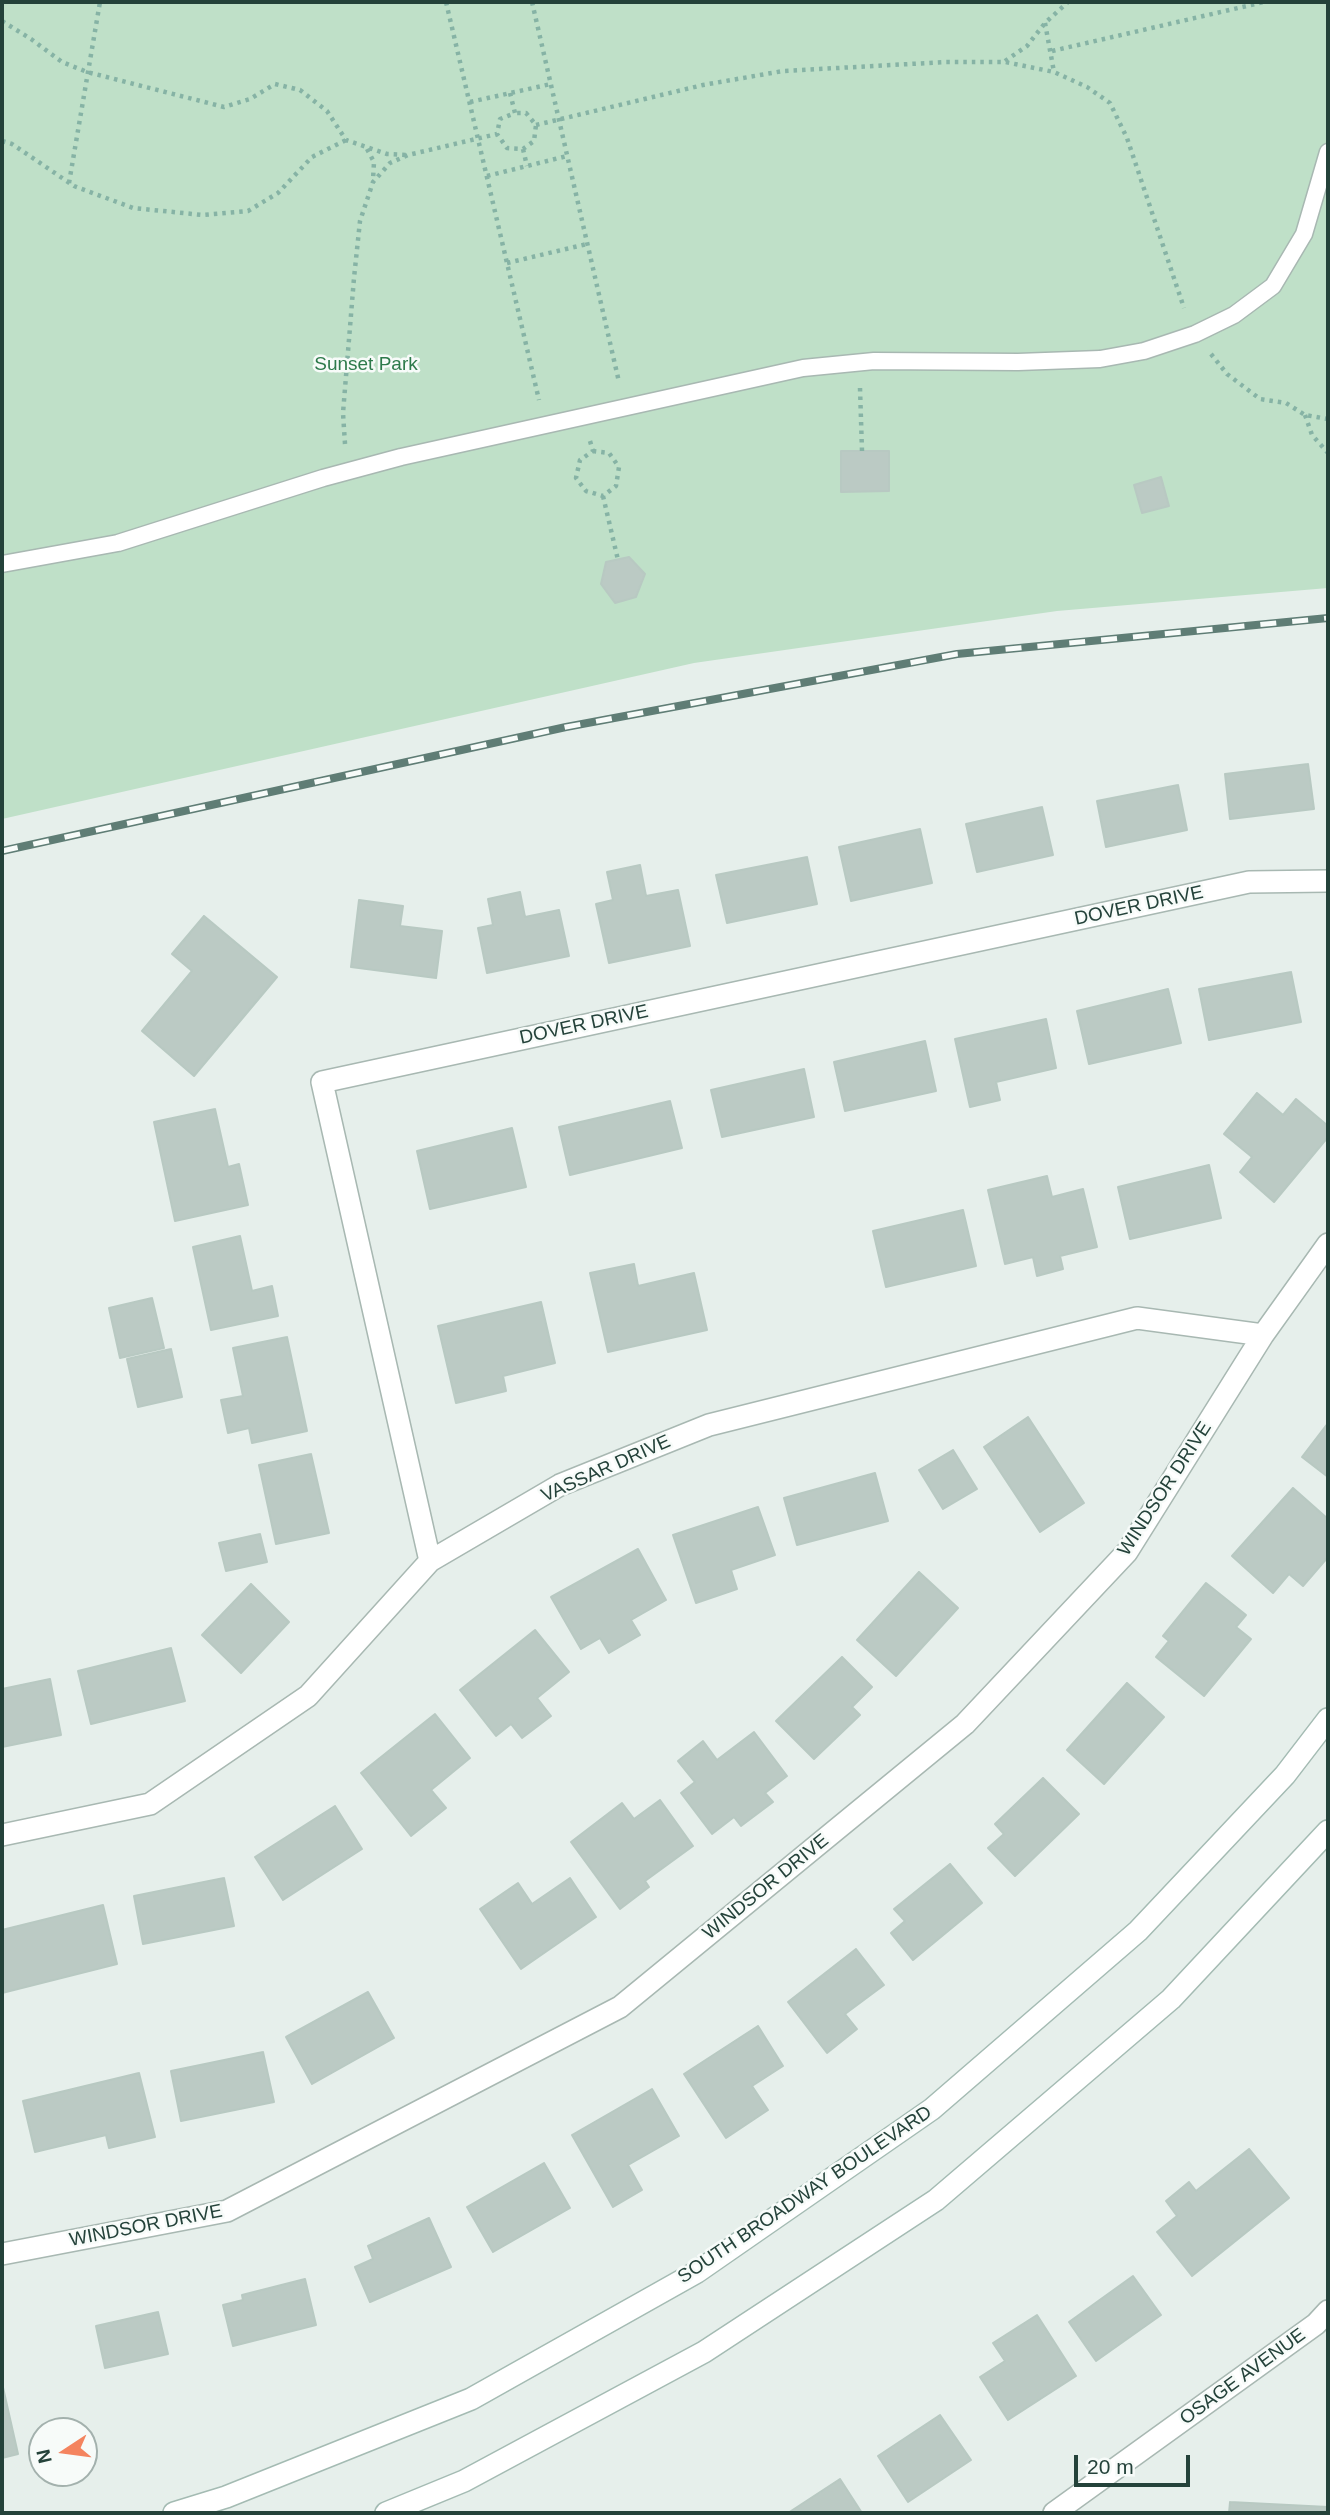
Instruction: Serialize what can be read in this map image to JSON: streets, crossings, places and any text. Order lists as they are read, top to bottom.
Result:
{
  "streets": {
    "street": [
      "DOVER DRIVE",
      "VASSAR DRIVE",
      "WINDSOR DRIVE",
      "SOUTH BROADWAY BOULEVARD",
      "OSAGE AVENUE"
    ]
  },
  "crossings": [
    ["DOVER DRIVE", "VASSAR DRIVE"],
    ["VASSAR DRIVE", "WINDSOR DRIVE"]
  ],
  "parks": ["Sunset Park"],
  "scale_bar": "20 m",
  "north": "left"
}
